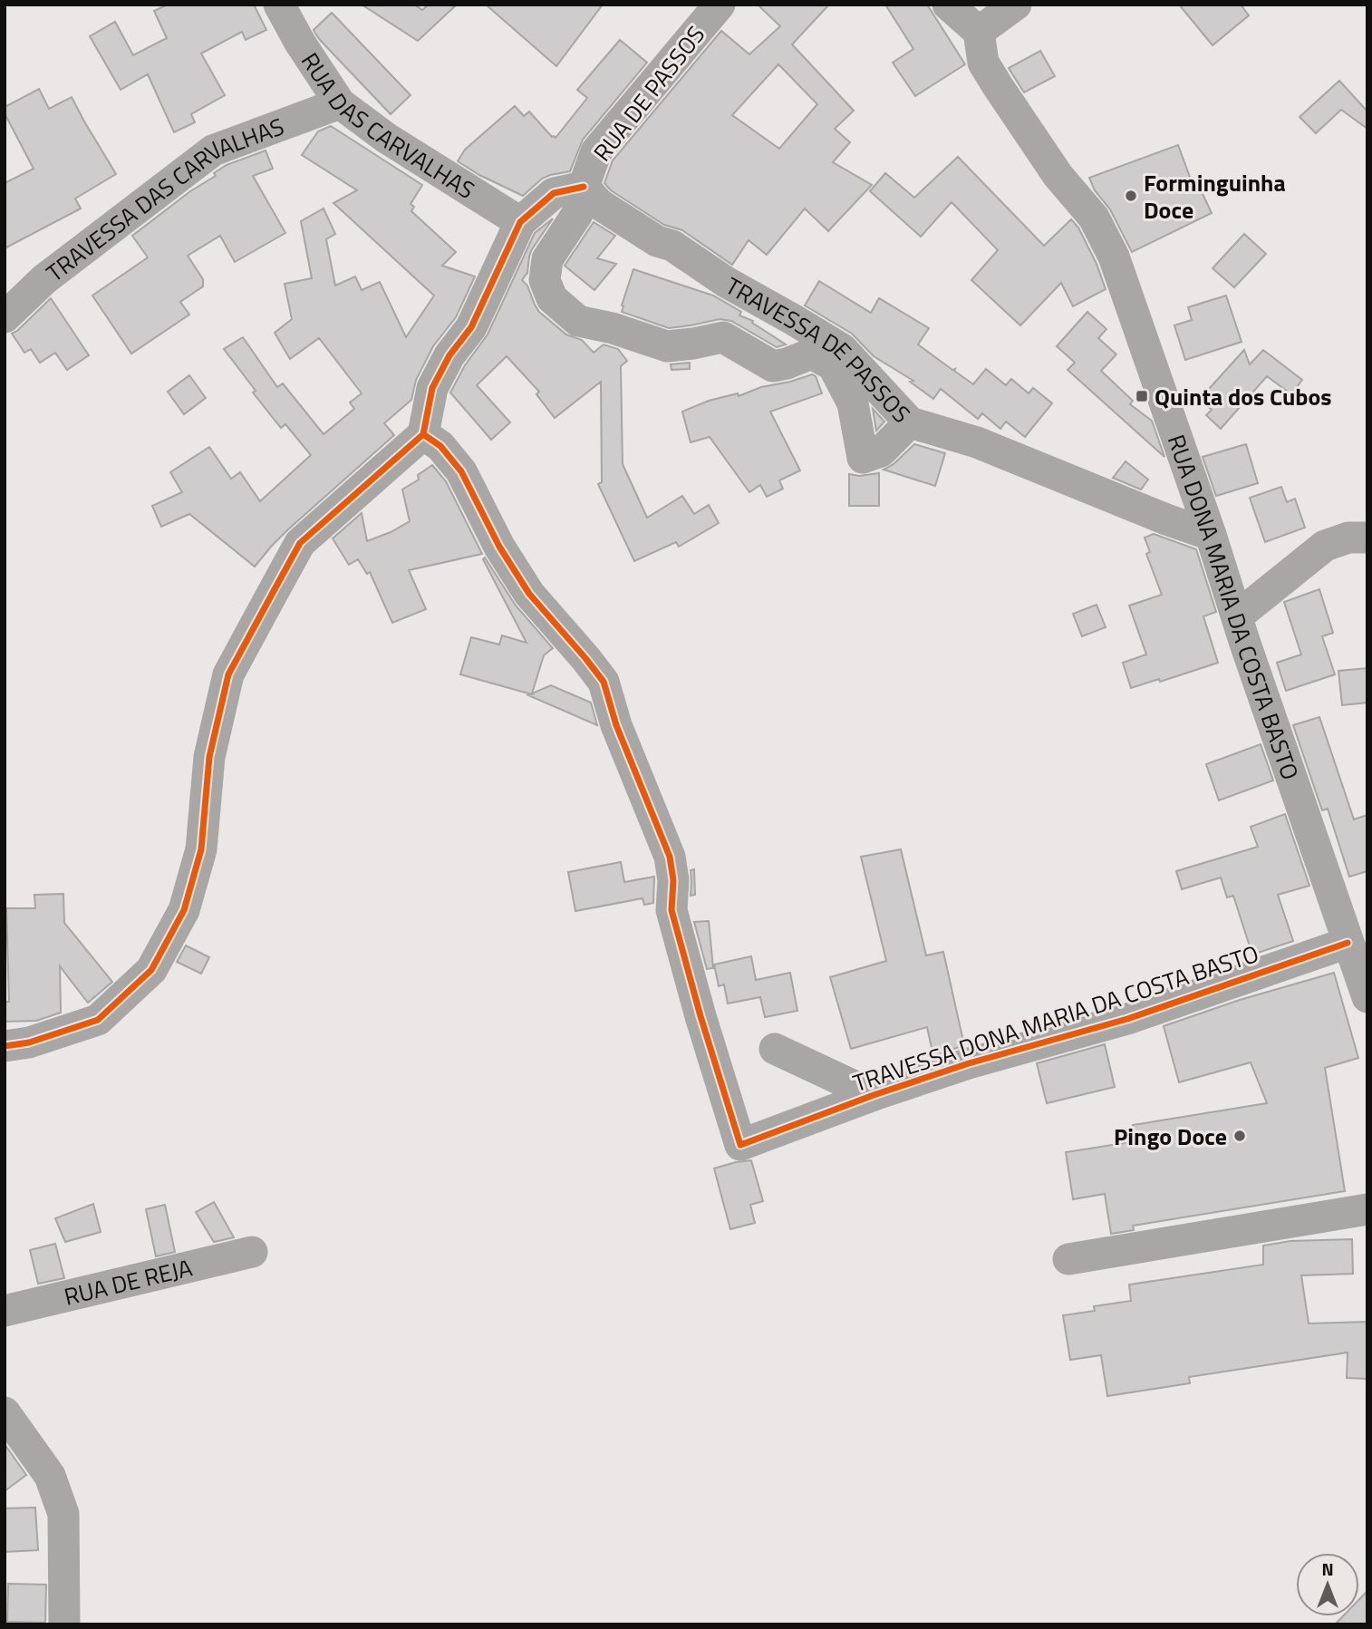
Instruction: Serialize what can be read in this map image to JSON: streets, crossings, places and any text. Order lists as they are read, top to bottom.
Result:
{
  "streets": {
    "street": [
      "RUA DE PASSOS",
      "RUA DAS CARVALHAS",
      "TRAVESSA DAS CARVALHAS",
      "TRAVESSA DE PASSOS",
      "RUA DONA MARIA DA COSTA BASTO",
      "TRAVESSA DONA MARIA DA COSTA BASTO",
      "RUA DE REJA"
    ]
  },
  "crossings": [
    ["RUA DE PASSOS", "RUA DAS CARVALHAS"],
    ["RUA DE PASSOS", "TRAVESSA DE PASSOS"],
    ["RUA DAS CARVALHAS", "TRAVESSA DAS CARVALHAS"],
    ["TRAVESSA DE PASSOS", "RUA DONA MARIA DA COSTA BASTO"],
    ["RUA DONA MARIA DA COSTA BASTO", "TRAVESSA DONA MARIA DA COSTA BASTO"]
  ],
  "places": {
    "other": ["Forminguinha Doce", "Pingo Doce"],
    "transit": ["Quinta dos Cubos"]
  },
  "north": "top"
}
